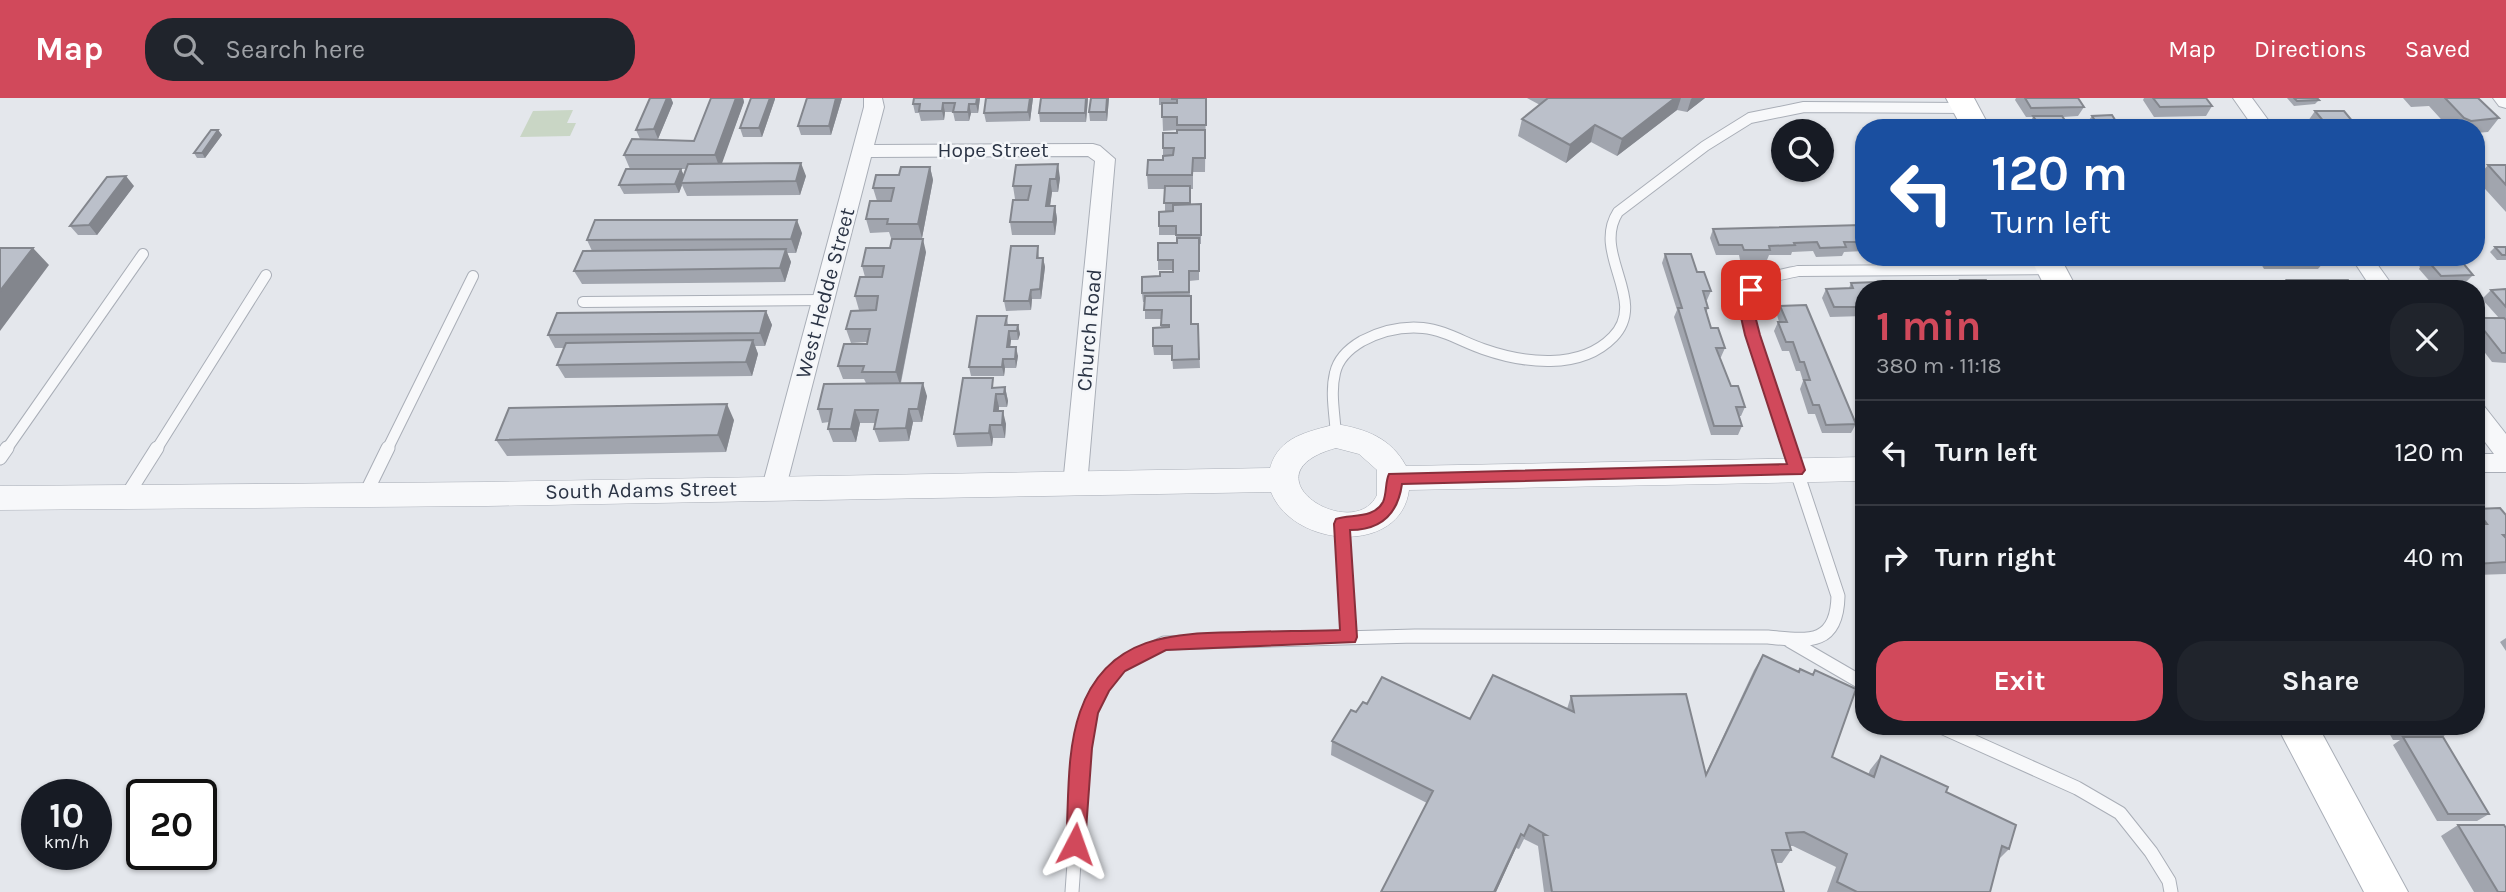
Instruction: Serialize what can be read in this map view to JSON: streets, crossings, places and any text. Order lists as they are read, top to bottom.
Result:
{
  "streets": {
    "street": [
      "Hope Street",
      "West Hedde Street",
      "Church Road",
      "South Adams Street"
    ]
  },
  "crossings": [
    ["Hope Street", "West Hedde Street"],
    ["Hope Street", "Church Road"],
    ["West Hedde Street", "South Adams Street"],
    ["Church Road", "South Adams Street"]
  ],
  "page": {
    "header": "Map",
    "search": "Search here",
    "nav": ["Map", "Directions", "Saved"],
    "turn": ["120 m", "Turn left"],
    "heading": ["1 min", "380 m · 11:18"],
    "list": [
      {
        "name": "Turn left",
        "value": "120 m"
      },
      {
        "name": "Turn right",
        "value": "40 m"
      }
    ],
    "buttons": ["Exit", "Share"],
    "speed": "10 km/h",
    "limit": "20"
  }
}
